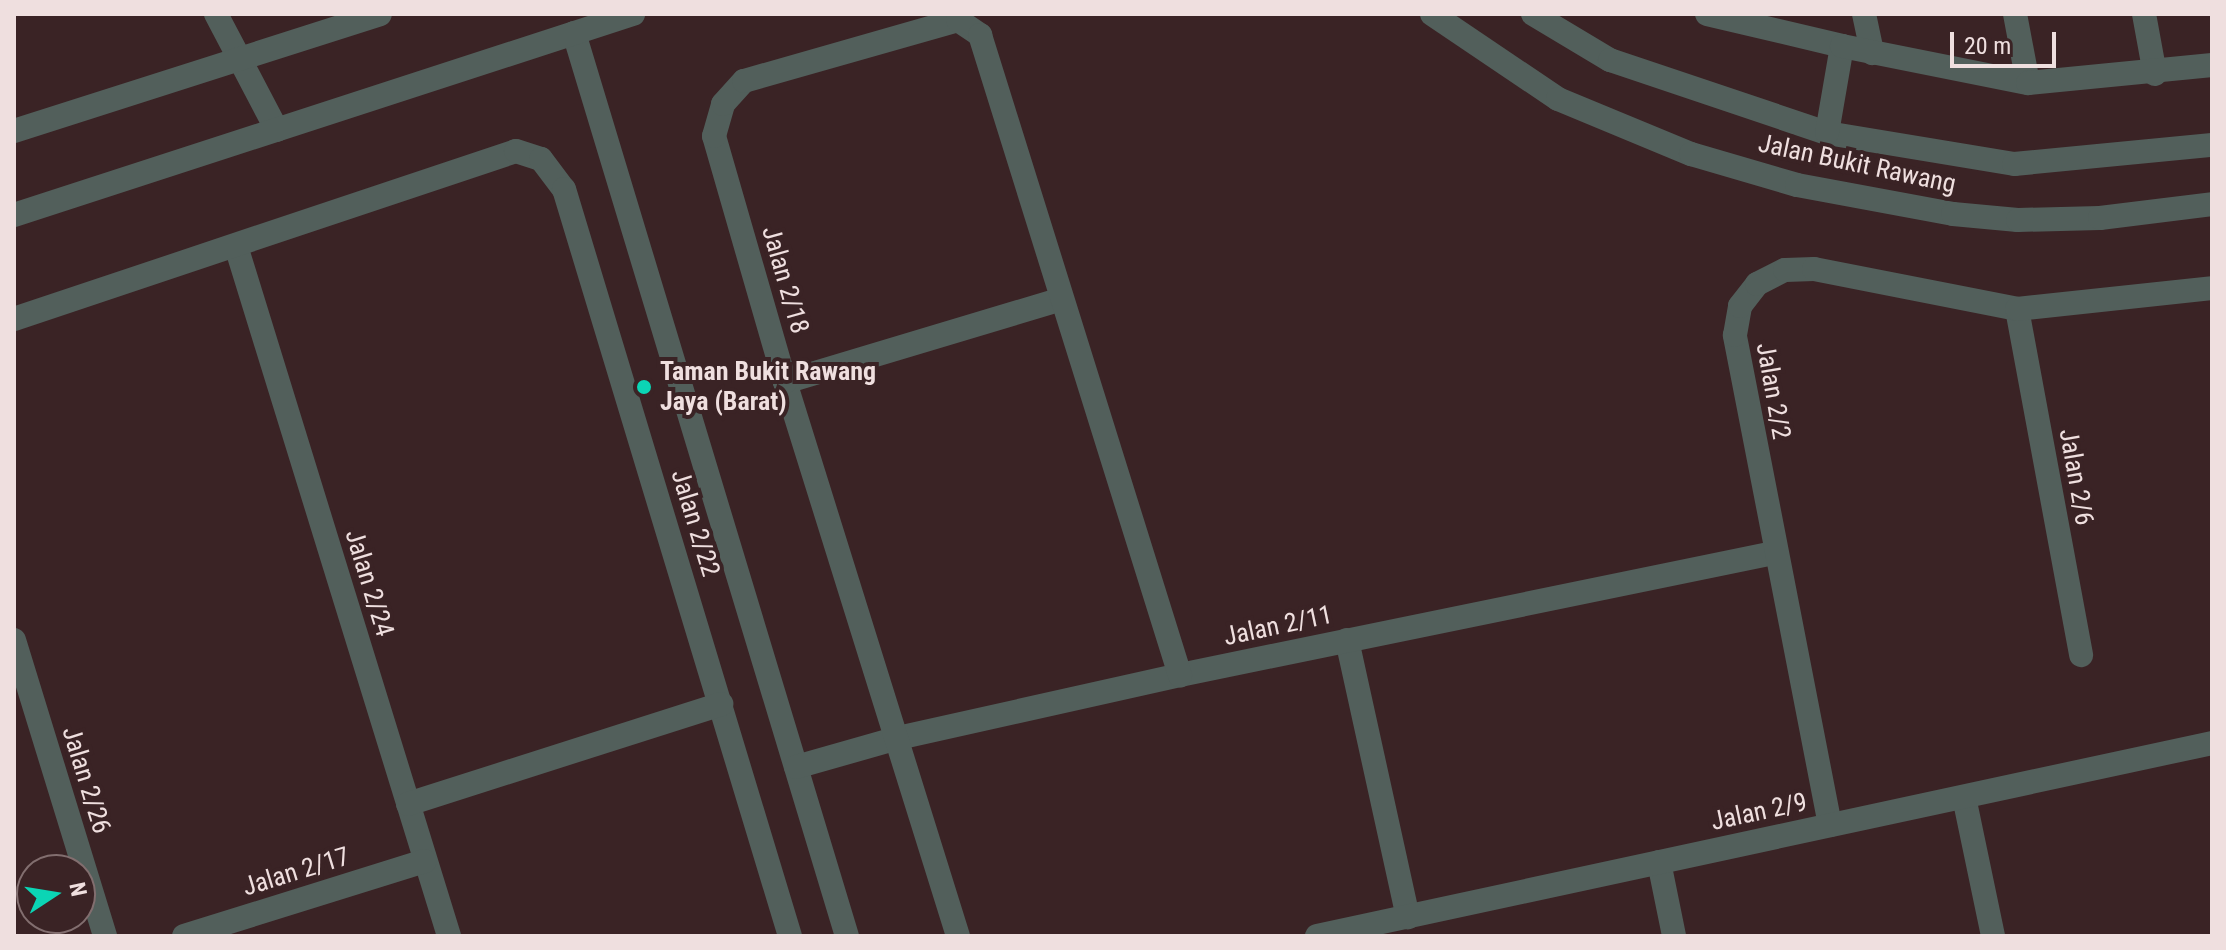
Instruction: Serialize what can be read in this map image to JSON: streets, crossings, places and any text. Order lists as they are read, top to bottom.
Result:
{
  "streets": {
    "street": [
      "Jalan Bukit Rawang",
      "Jalan 2/18",
      "Jalan 2/2",
      "Jalan 2/6",
      "Jalan 2/22",
      "Jalan 2/24",
      "Jalan 2/11",
      "Jalan 2/26",
      "Jalan 2/9",
      "Jalan 2/17"
    ]
  },
  "crossings": [
    ["Jalan 2/18", "Jalan 2/11"],
    ["Jalan 2/2", "Jalan 2/6"],
    ["Jalan 2/2", "Jalan 2/11"],
    ["Jalan 2/2", "Jalan 2/9"],
    ["Jalan 2/22", "Jalan 2/24"],
    ["Jalan 2/24", "Jalan 2/17"]
  ],
  "places": ["Taman Bukit Rawang Jaya (Barat)"],
  "scale_bar": "20 m",
  "north": "right"
}
